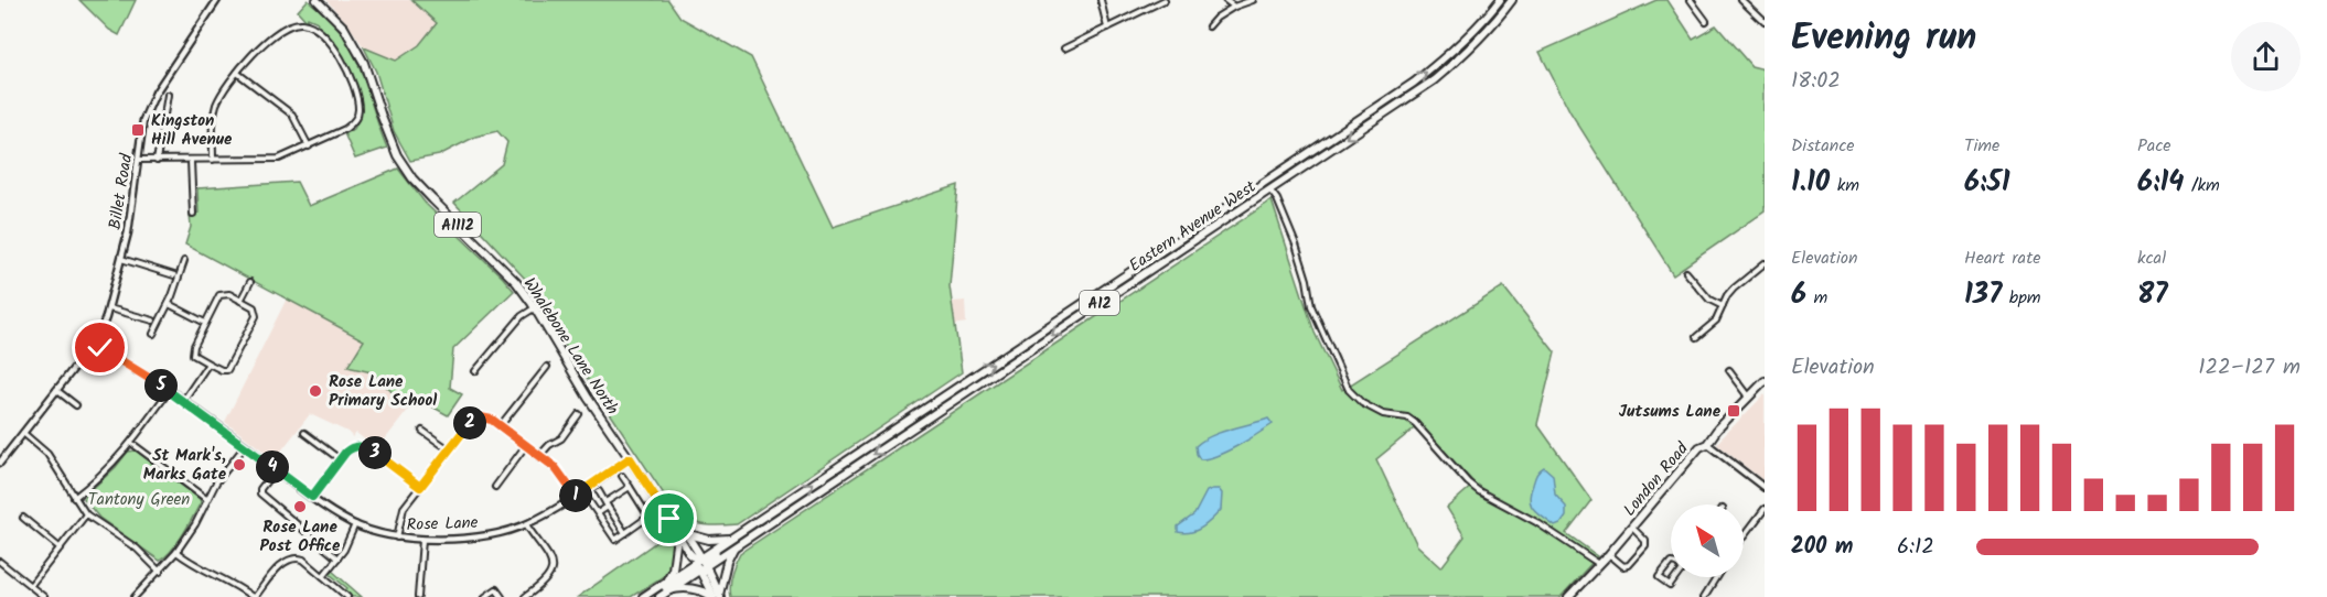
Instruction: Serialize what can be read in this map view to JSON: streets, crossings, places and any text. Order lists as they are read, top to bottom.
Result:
{
  "streets": {
    "main road": [
      "A1112",
      "Eastern Avenue West",
      "A12",
      "Whalebone Lane North",
      "London Road"
    ],
    "street": ["Billet Road", "Rose Lane"]
  },
  "crossings": [
    ["Billet Road", "Rose Lane"],
    ["A1112", "A12"],
    ["A1112", "Whalebone Lane North"],
    ["Eastern Avenue West", "A12"],
    ["Eastern Avenue West", "Whalebone Lane North"],
    ["A12", "Whalebone Lane North"],
    ["Whalebone Lane North", "Rose Lane"]
  ],
  "parks": ["Tantony Green"],
  "places": {
    "transit": ["Kingston Hill Avenue", "Jutsums Lane"],
    "other": ["Rose Lane Primary School", "St Mark's, Marks Gate", "Rose Lane Post Office"]
  },
  "north": "top left",
  "page": {
    "heading": ["Evening run", "18:02"],
    "stats": [
      ["Distance", "1.10 km"],
      ["Time", "6:51"],
      ["Pace", "6:14 /km"],
      ["Elevation", "6 m"],
      ["Heart rate", "137 bpm"],
      ["kcal", "87"]
    ],
    "chart": ["Elevation", "122–127 m"],
    "pins": [
      "5",
      "2",
      "3",
      "4",
      "1"
    ],
    "list": [
      {
        "name": "200 m",
        "note": "6:12"
      }
    ]
  }
}
